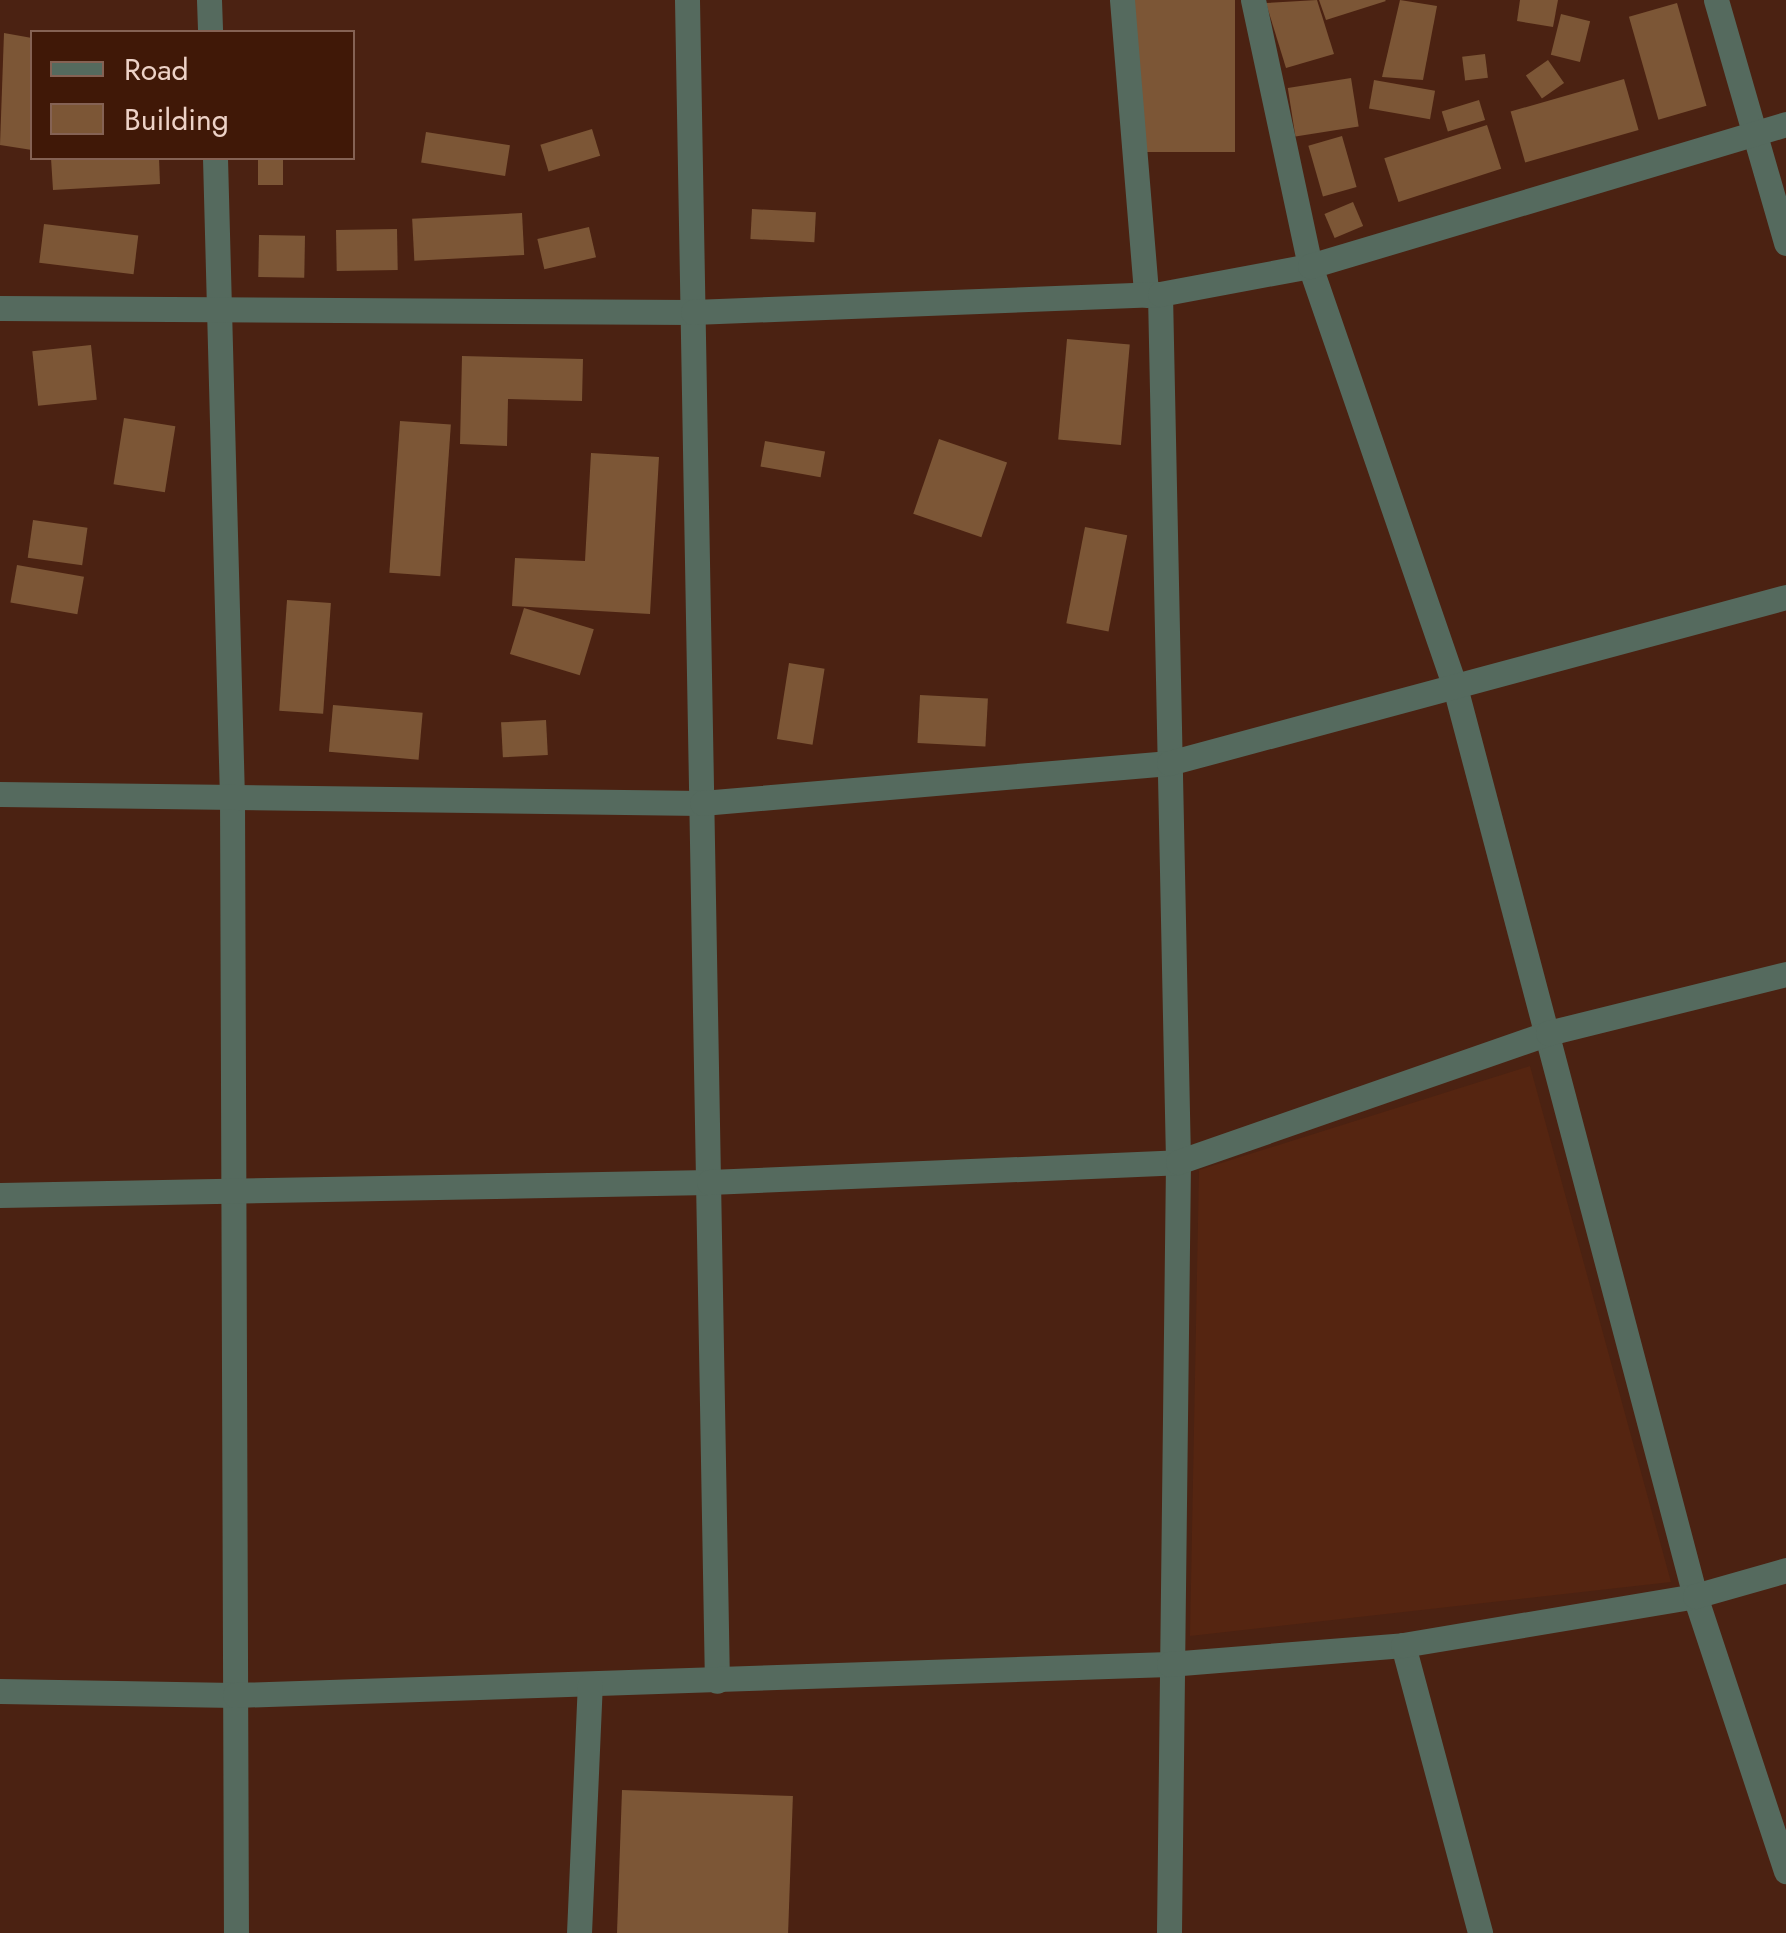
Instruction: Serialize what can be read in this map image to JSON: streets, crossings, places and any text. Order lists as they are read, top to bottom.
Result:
{
  "legend": ["Road", "Building"]
}
